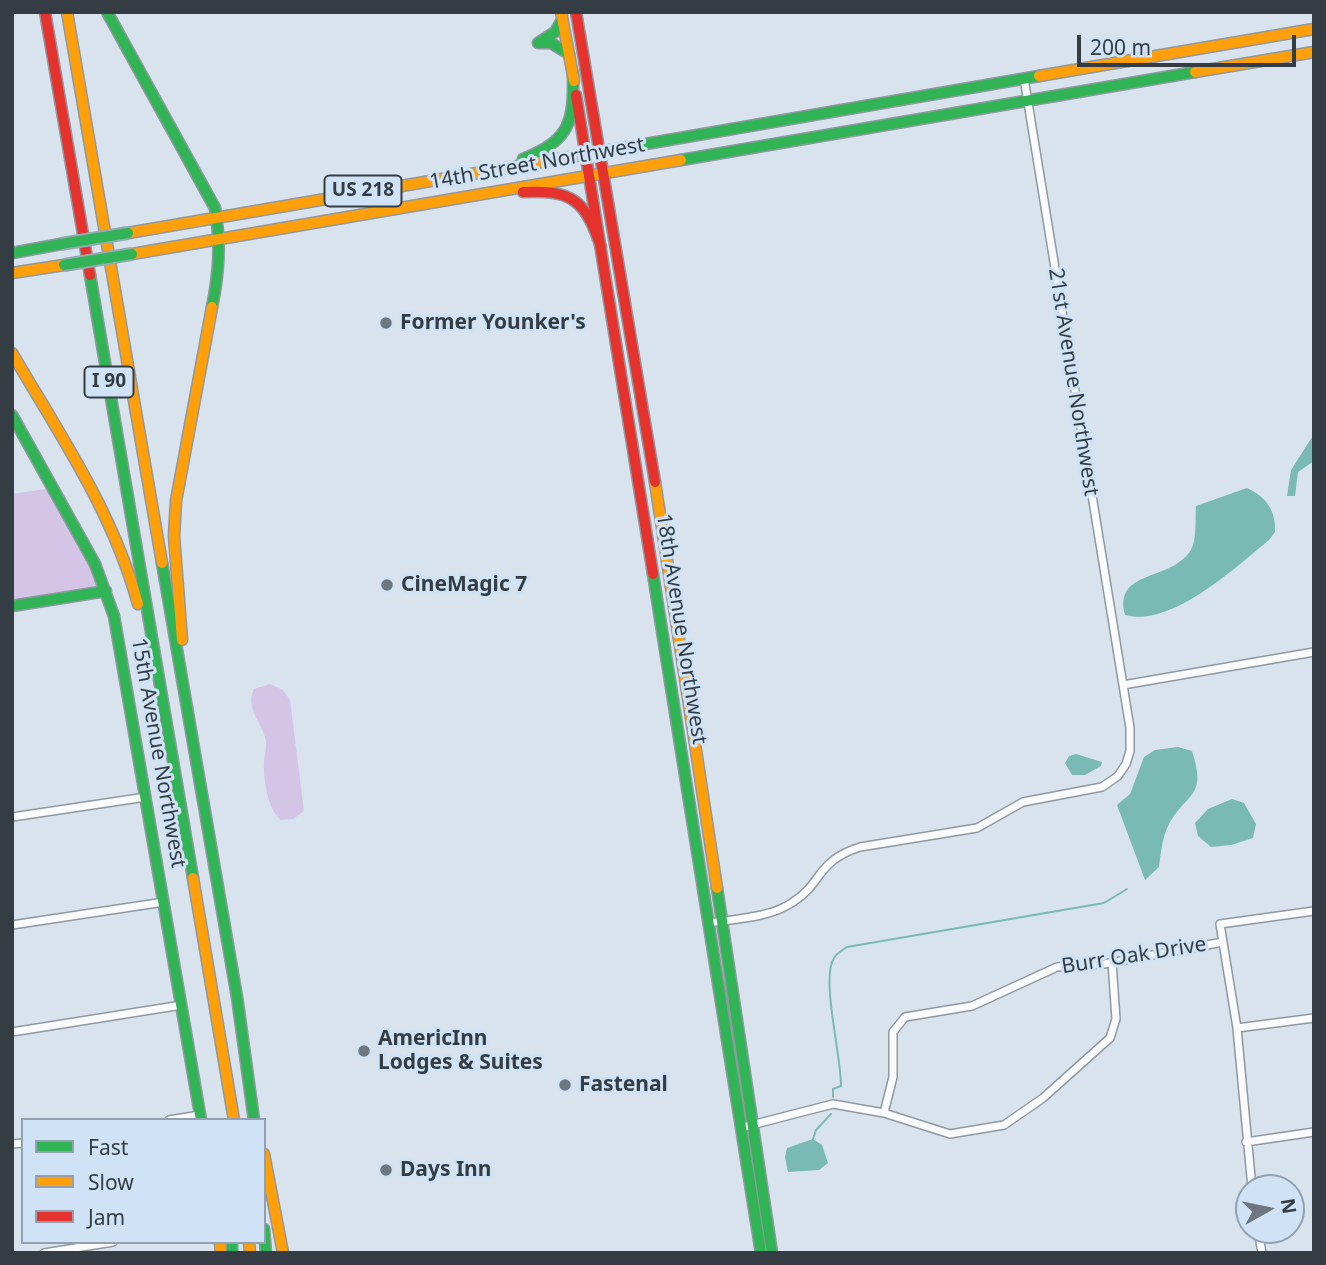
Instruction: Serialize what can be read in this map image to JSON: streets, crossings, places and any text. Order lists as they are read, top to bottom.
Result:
{
  "streets": {
    "main road": [
      "14th Street Northwest",
      "US 218",
      "I 90",
      "18th Avenue Northwest",
      "15th Avenue Northwest"
    ],
    "street": ["21st Avenue Northwest", "Burr Oak Drive"]
  },
  "crossings": [
    ["14th Street Northwest", "US 218"],
    ["14th Street Northwest", "21st Avenue Northwest"],
    ["14th Street Northwest", "18th Avenue Northwest"],
    ["US 218", "21st Avenue Northwest"],
    ["21st Avenue Northwest", "18th Avenue Northwest"]
  ],
  "places": [
    "Former Younker's",
    "CineMagic 7",
    "AmericInn Lodges & Suites",
    "Fastenal",
    "Days Inn"
  ],
  "legend": ["Fast", "Slow", "Jam"],
  "scale_bar": "200 m",
  "north": "right"
}
